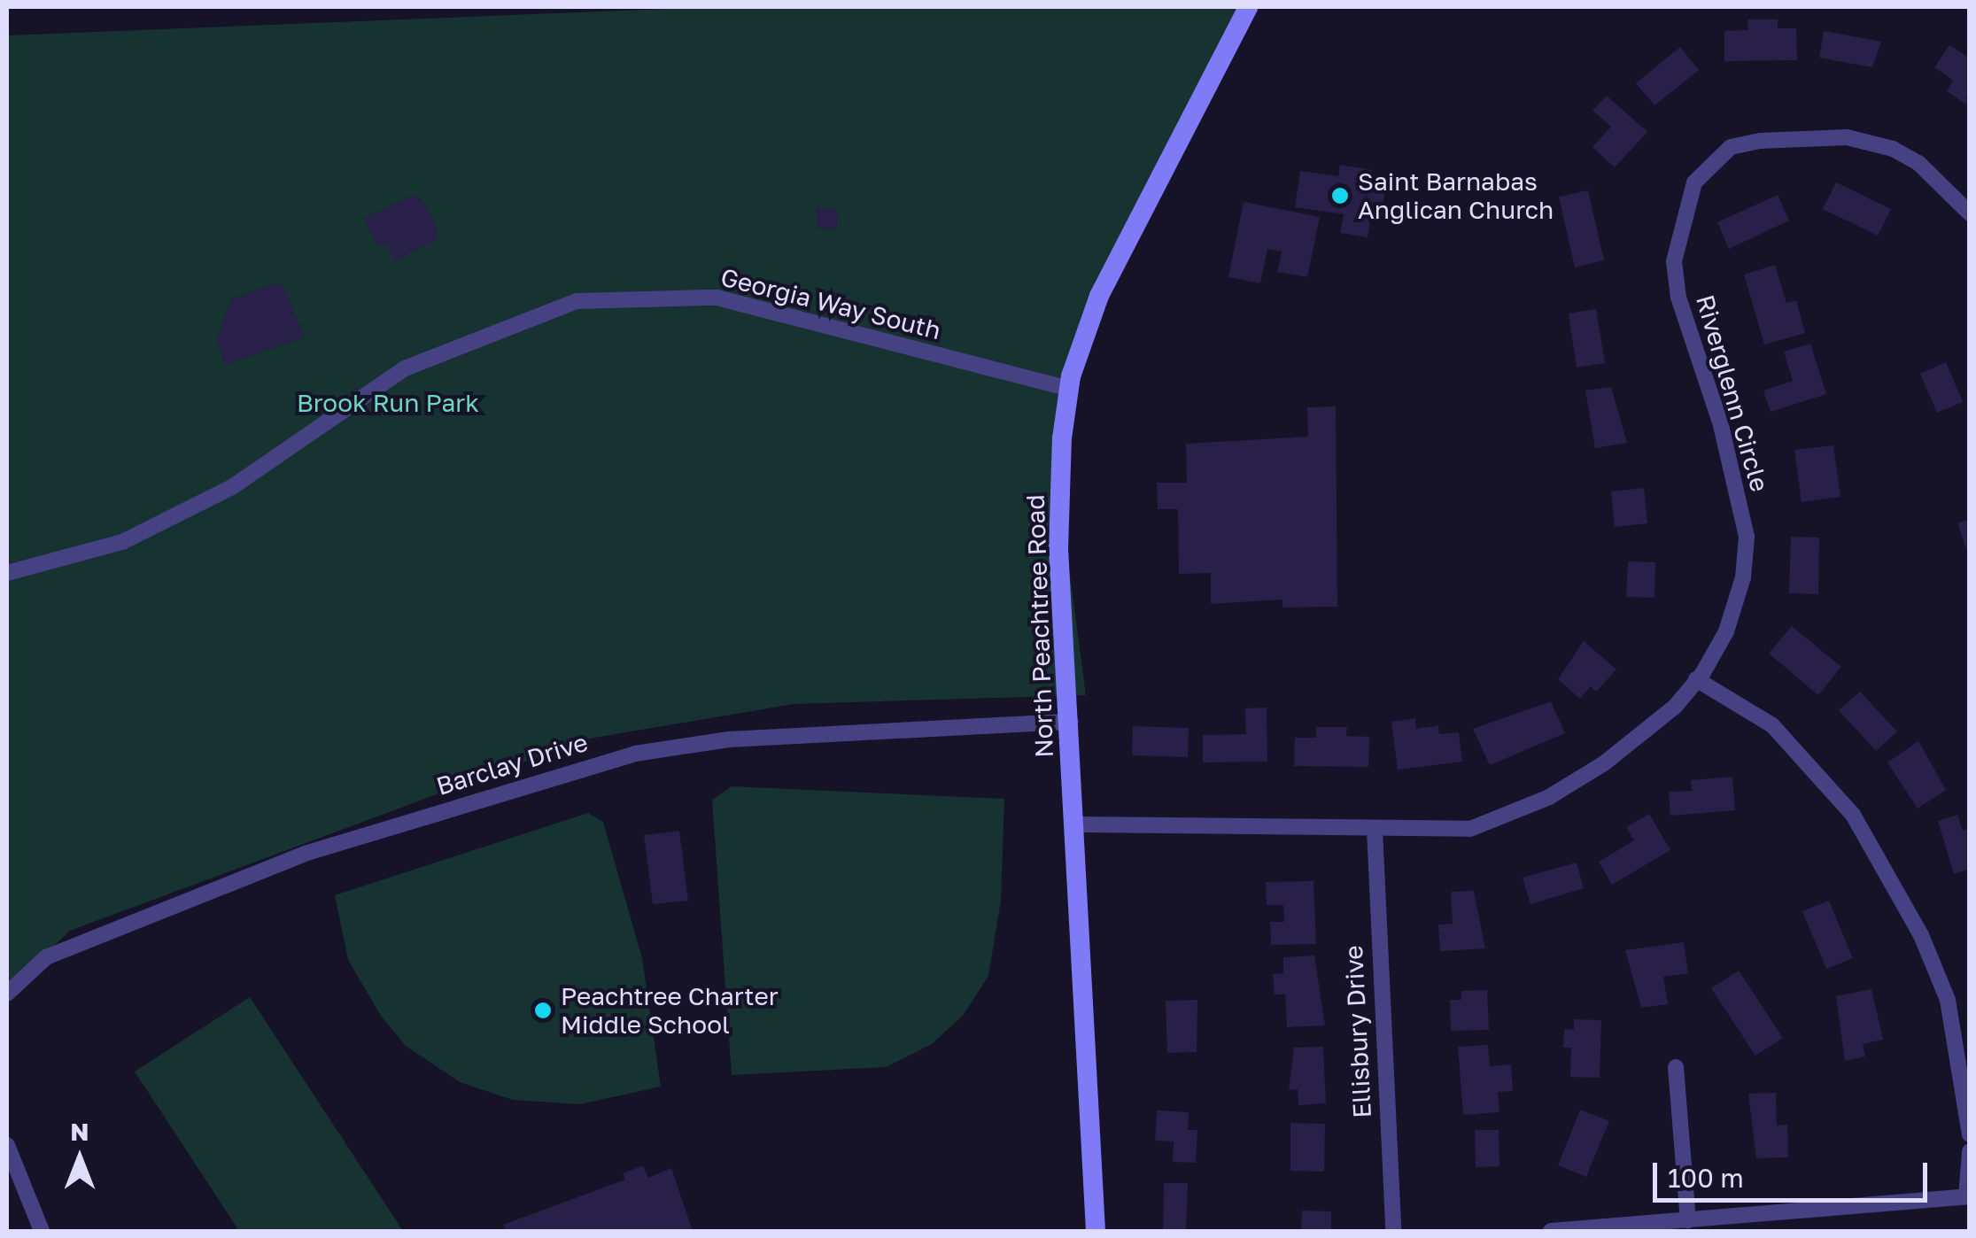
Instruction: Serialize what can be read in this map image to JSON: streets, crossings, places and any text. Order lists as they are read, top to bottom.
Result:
{
  "streets": {
    "street": [
      "Georgia Way South",
      "Riverglenn Circle",
      "North Peachtree Road",
      "Barclay Drive",
      "Ellisbury Drive"
    ]
  },
  "crossings": [
    ["Georgia Way South", "North Peachtree Road"],
    ["Riverglenn Circle", "North Peachtree Road"],
    ["Riverglenn Circle", "Ellisbury Drive"],
    ["North Peachtree Road", "Barclay Drive"]
  ],
  "parks": ["Brook Run Park"],
  "places": ["Saint Barnabas Anglican Church", "Peachtree Charter Middle School"],
  "scale_bar": "100 m",
  "north": "top"
}
